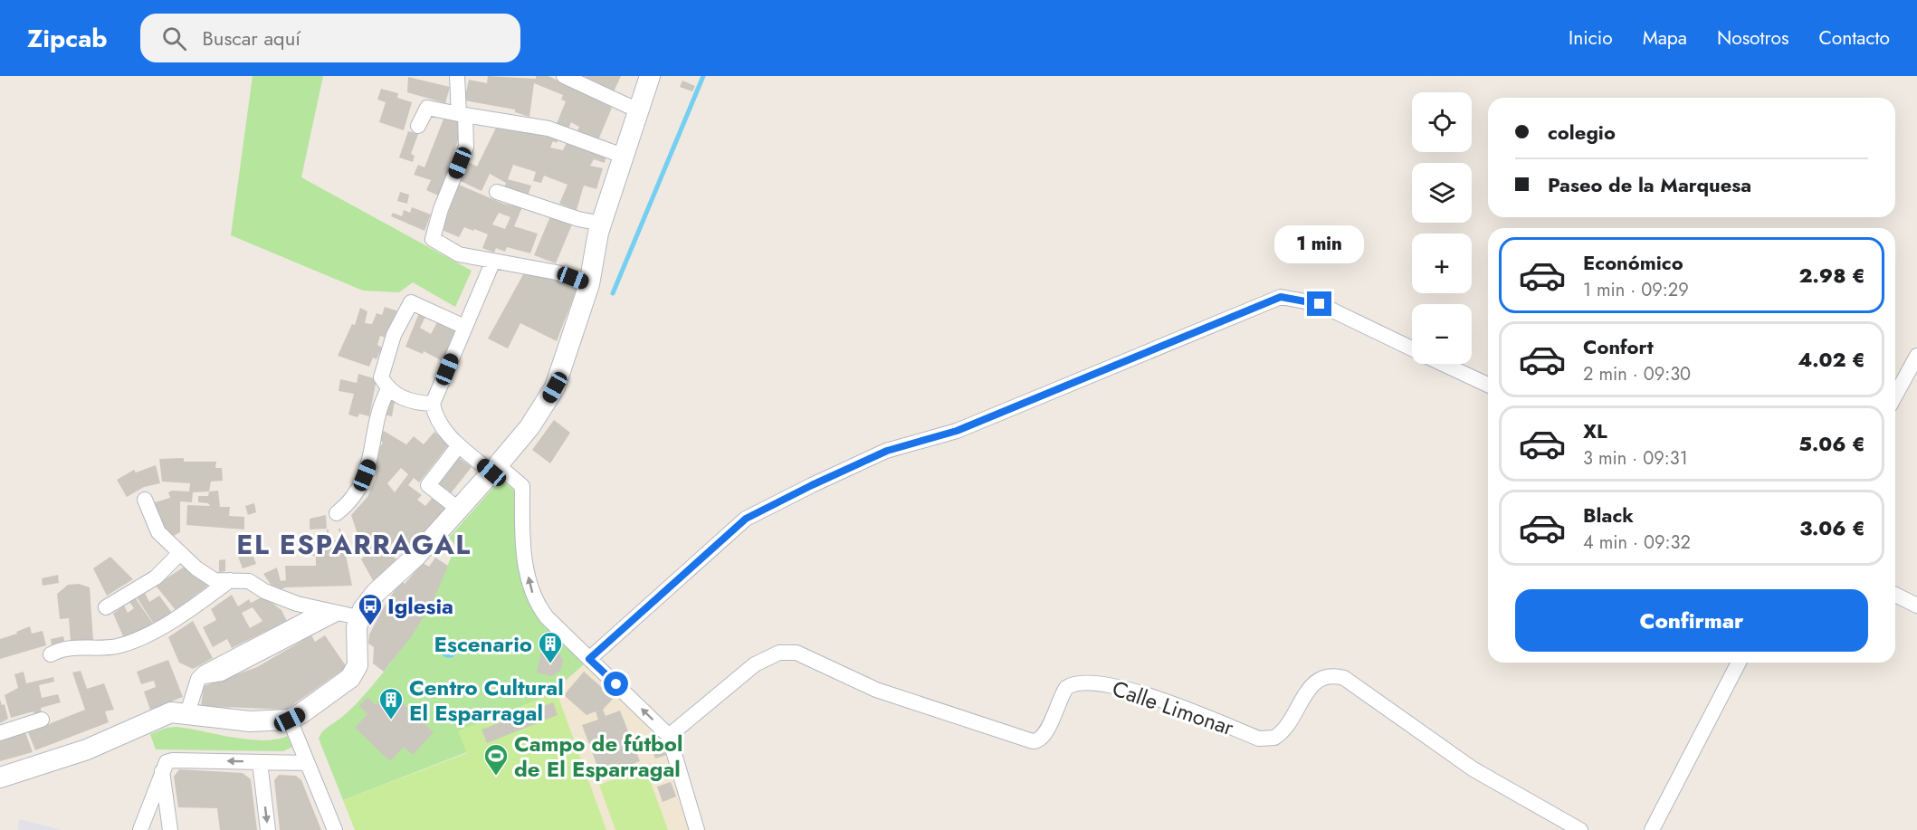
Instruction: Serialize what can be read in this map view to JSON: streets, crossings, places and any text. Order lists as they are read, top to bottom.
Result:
{
  "streets": {
    "street": ["Calle Limonar"]
  },
  "districts": ["EL ESPARRAGAL"],
  "places": {
    "bus stop": ["Iglesia"],
    "building": ["Escenario", "Centro Cultural El Esparragal"],
    "sports": ["Campo de fútbol de El Esparragal"]
  },
  "page": {
    "header": "Zipcab",
    "search": "Buscar aquí",
    "nav": [
      "Inicio",
      "Mapa",
      "Nosotros",
      "Contacto"
    ],
    "map_buttons": ["+", "−"],
    "banner": ["colegio", "Paseo de la Marquesa"],
    "bubble": "1 min",
    "list": [
      {
        "name": "Económico",
        "note": "1 min · 09:29",
        "value": "2.98 €"
      },
      {
        "name": "Confort",
        "note": "2 min · 09:30",
        "value": "4.02 €"
      },
      {
        "name": "XL",
        "note": "3 min · 09:31",
        "value": "5.06 €"
      },
      {
        "name": "Black",
        "note": "4 min · 09:32",
        "value": "3.06 €"
      }
    ],
    "buttons": "Confirmar"
  }
}
